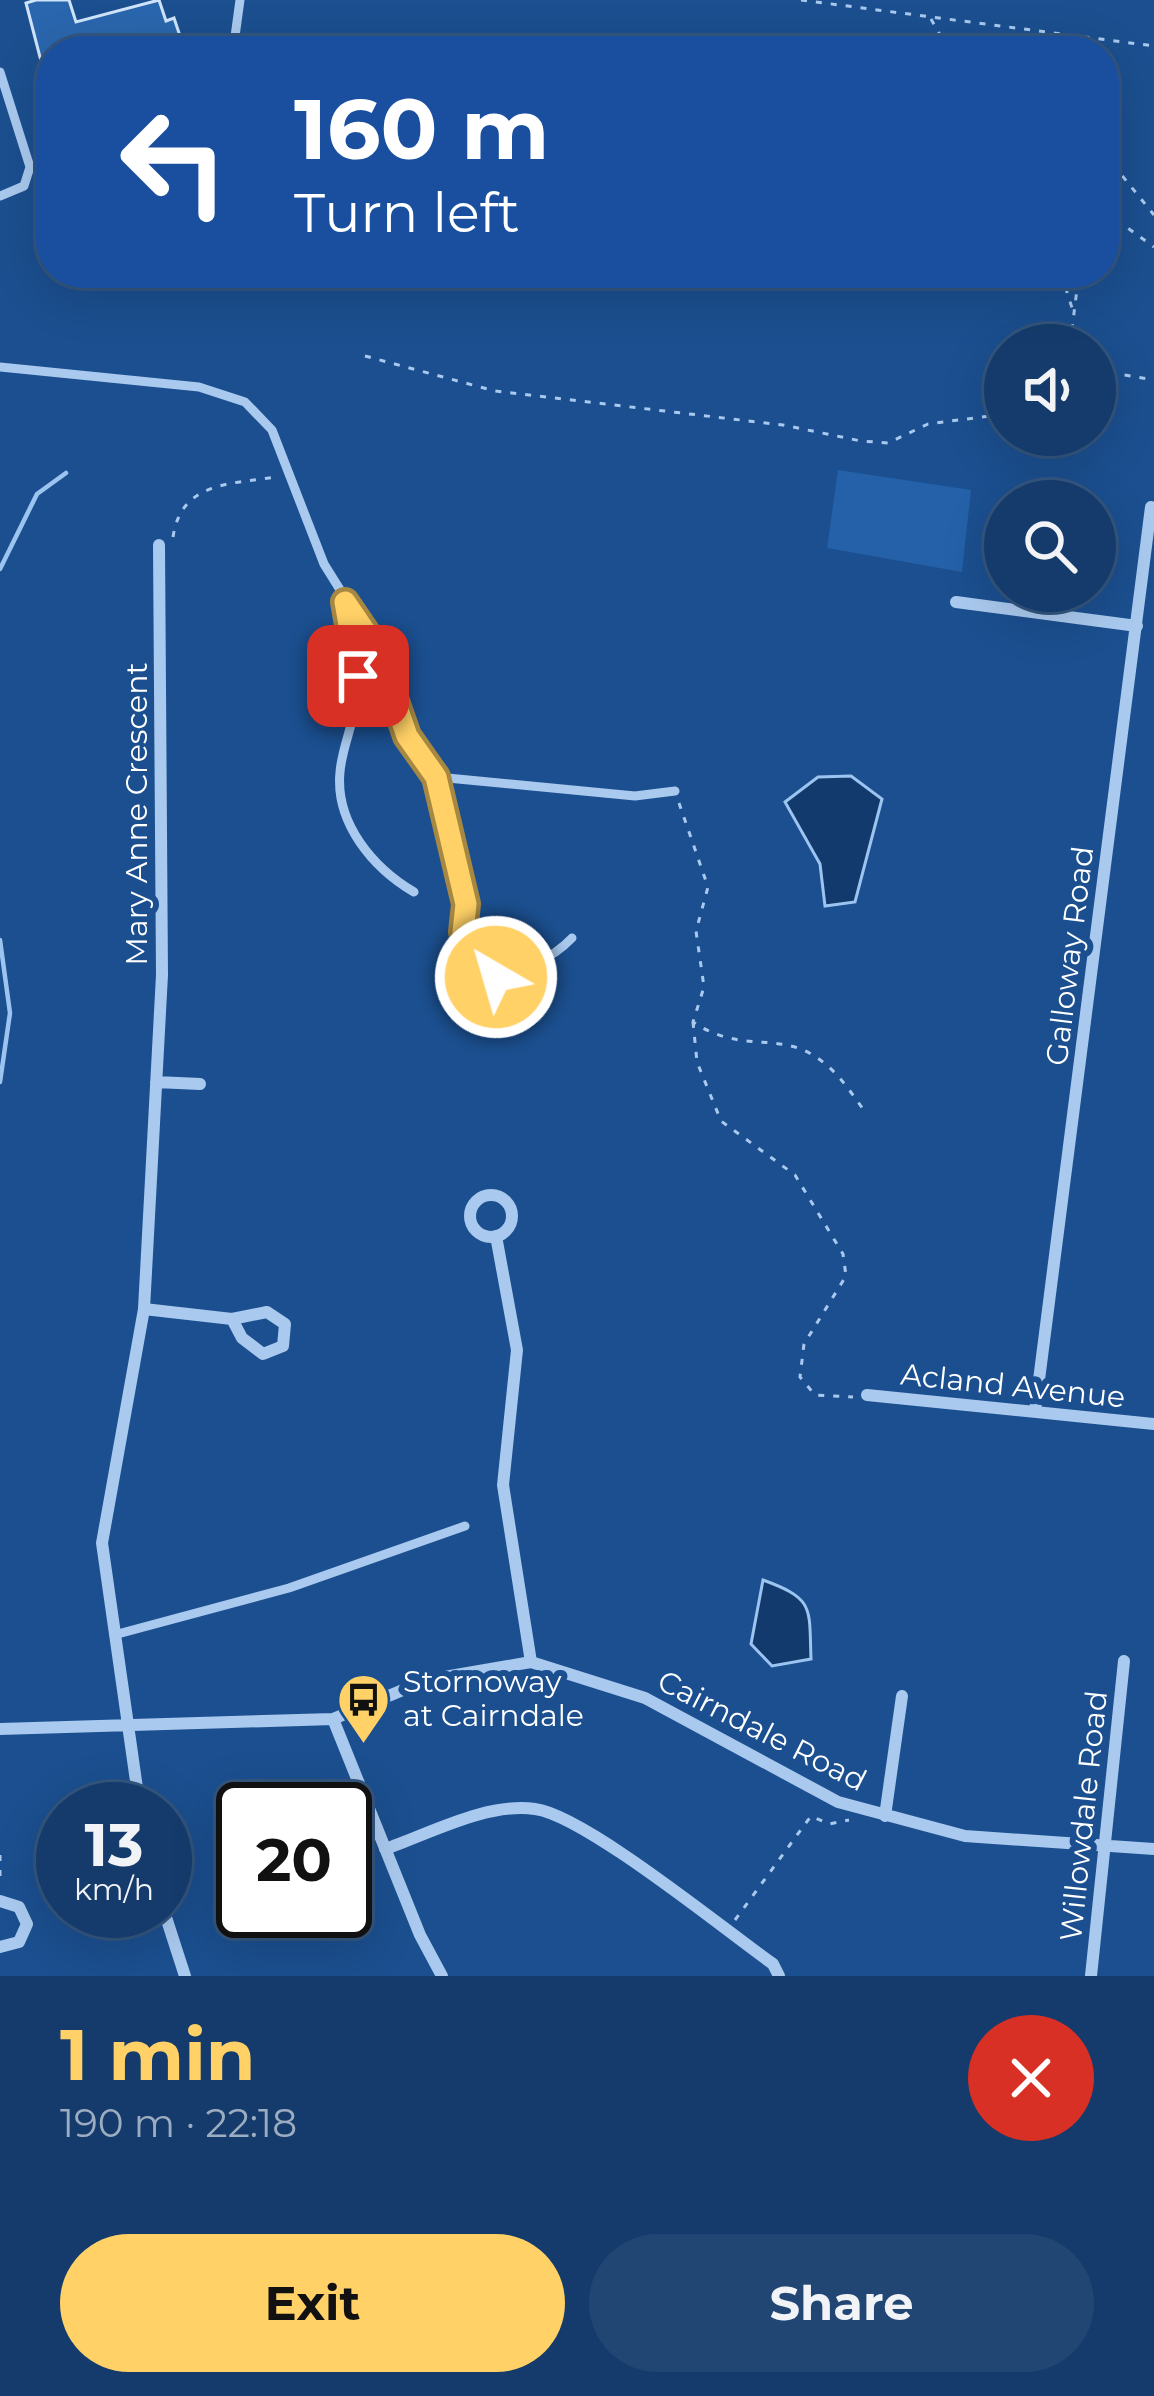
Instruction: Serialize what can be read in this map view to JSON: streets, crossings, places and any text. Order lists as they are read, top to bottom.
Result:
{
  "streets": {
    "street": [
      "Mary Anne Crescent",
      "Galloway Road",
      "Acland Avenue",
      "Cairndale Road",
      "Willowdale Road"
    ]
  },
  "crossings": [
    ["Mary Anne Crescent", "Cairndale Road"],
    ["Galloway Road", "Acland Avenue"],
    ["Cairndale Road", "Willowdale Road"]
  ],
  "places": {
    "bus stop": ["Stornoway at Cairndale"]
  },
  "page": {
    "turn": ["160 m", "Turn left"],
    "speed": "13 km/h",
    "limit": "20",
    "heading": ["1 min", "190 m · 22:18"],
    "buttons": ["Exit", "Share"]
  }
}
